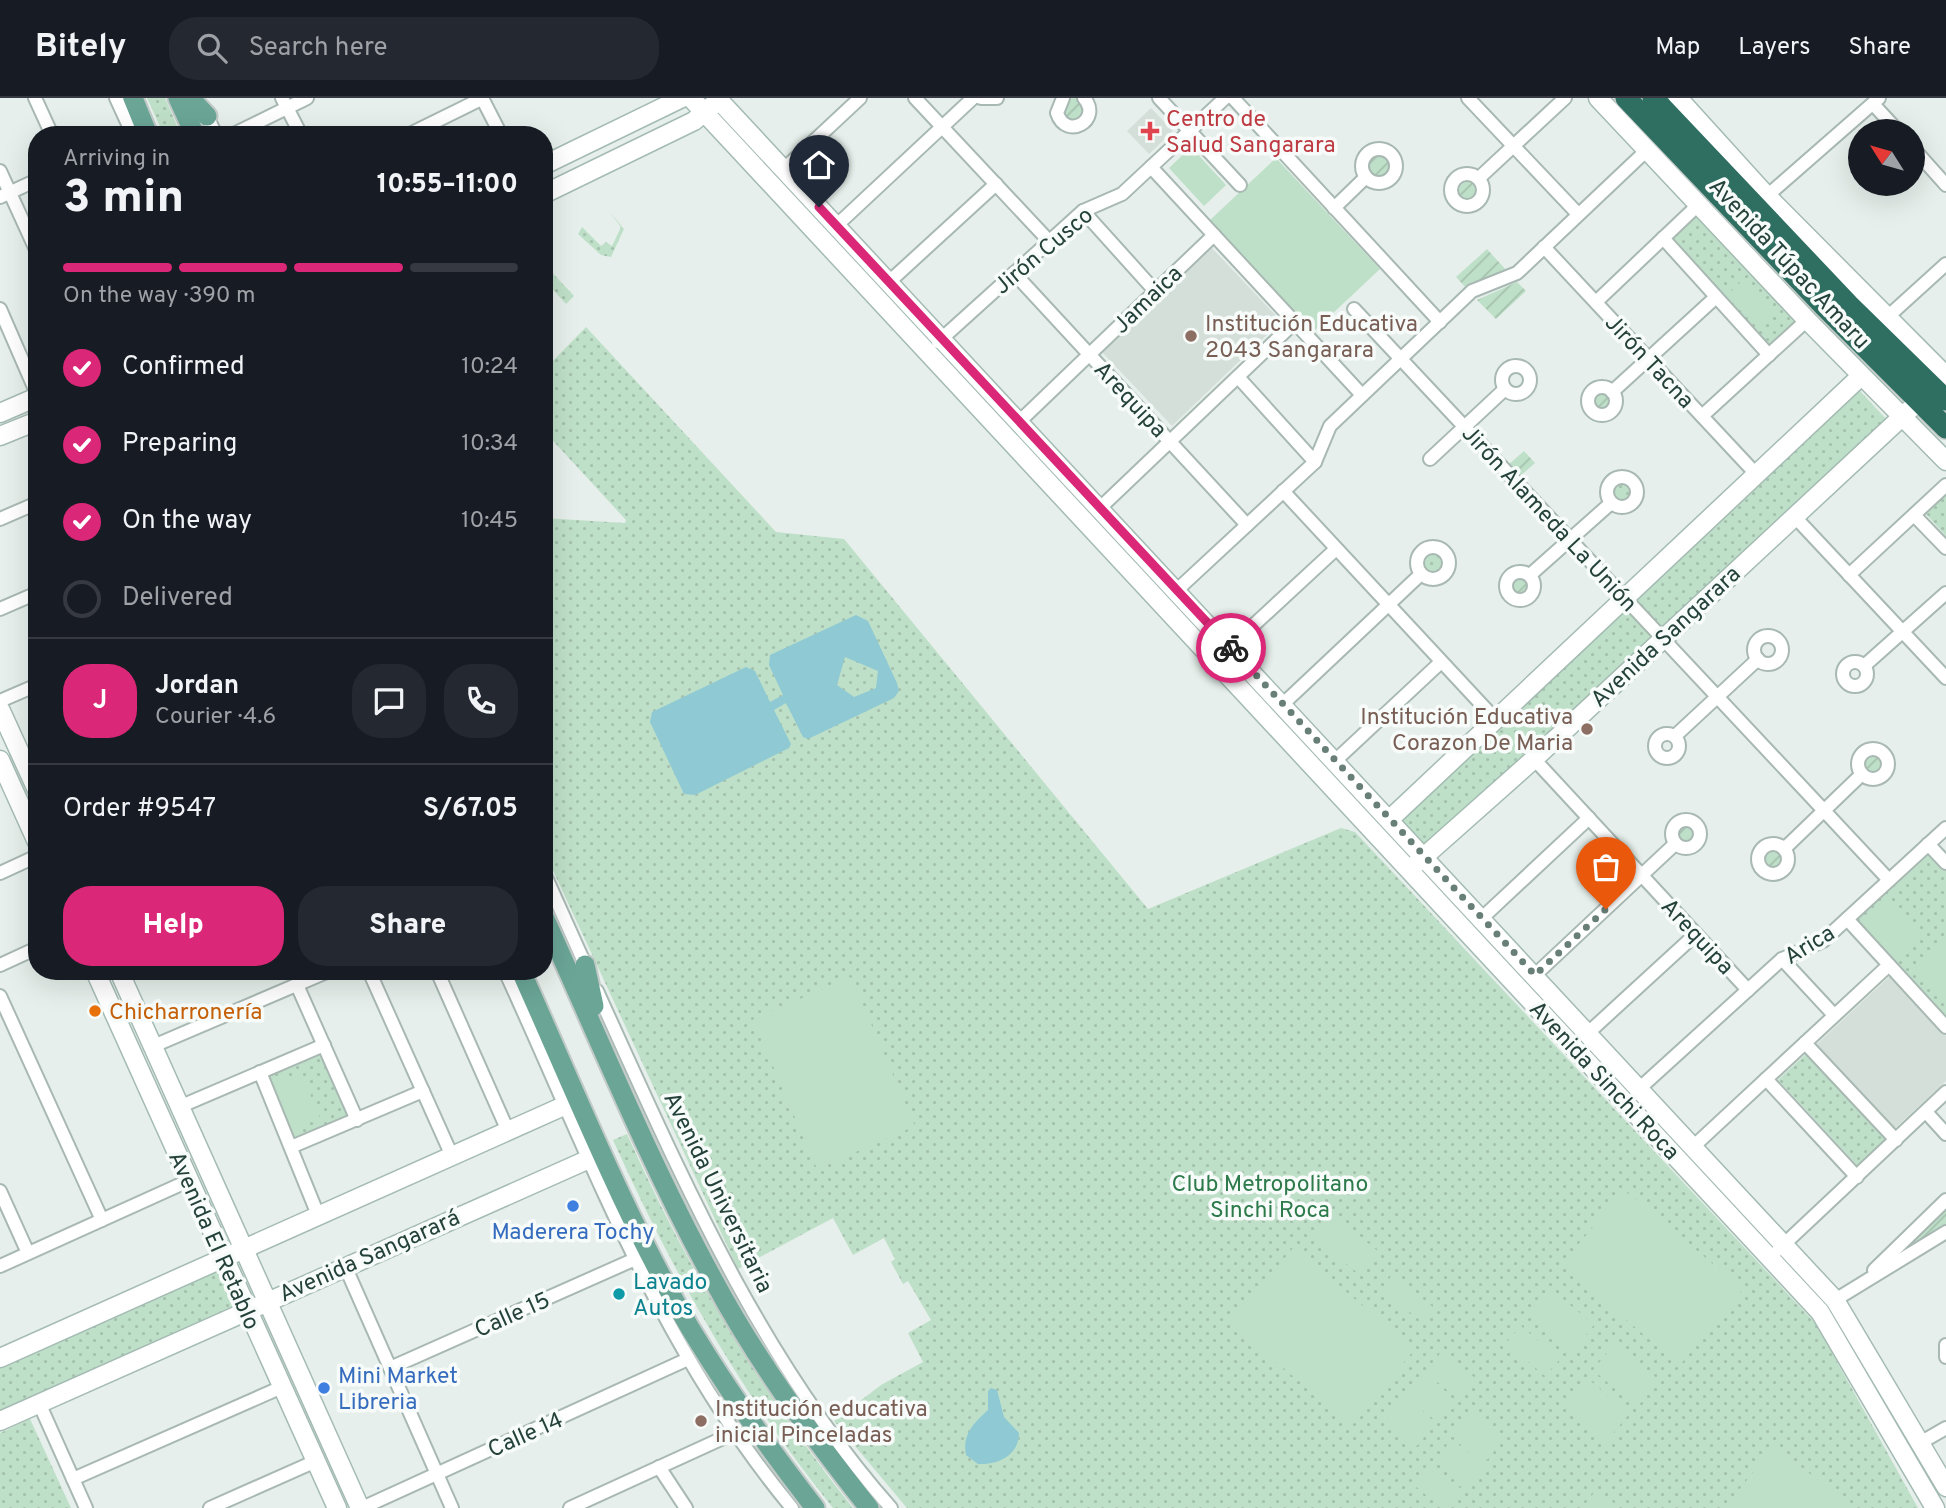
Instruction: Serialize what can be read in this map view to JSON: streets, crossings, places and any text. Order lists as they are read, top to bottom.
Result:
{
  "streets": {
    "highway": ["Avenida Túpac Amaru"],
    "main road": [
      "Avenida Sangarara",
      "Avenida Sinchi Roca",
      "Avenida Universitaria",
      "Avenida El Retablo",
      "Avenida Sangarará"
    ],
    "street": [
      "Jirón Cusco",
      "Jamaica",
      "Jirón Tacna",
      "Arequipa",
      "Jirón Alameda La Unión",
      "Arica",
      "Calle 15",
      "Calle 14"
    ]
  },
  "crossings": [
    ["Jirón Cusco", "Arequipa"],
    ["Jirón Cusco", "Avenida Sinchi Roca"],
    ["Avenida Túpac Amaru", "Avenida Sangarara"],
    ["Jamaica", "Arequipa"],
    ["Jamaica", "Avenida Sinchi Roca"],
    ["Arequipa", "Avenida Sangarara"],
    ["Arequipa", "Arica"],
    ["Jirón Alameda La Unión", "Avenida Sangarara"],
    ["Jirón Alameda La Unión", "Arica"],
    ["Avenida Sangarara", "Avenida Sinchi Roca"],
    ["Arica", "Avenida Sinchi Roca"],
    ["Avenida El Retablo", "Avenida Sangarará"],
    ["Avenida El Retablo", "Calle 14"]
  ],
  "parks": ["Club Metropolitano Sinchi Roca"],
  "places": {
    "health": ["Centro de Salud Sangarara"],
    "other": [
      "Institución Educativa 2043 Sangarara",
      "Institución Educativa Corazon De Maria",
      "Chicharronería",
      "Maderera Tochy",
      "Lavado Autos",
      "Mini Market Libreria",
      "Institución educativa inicial Pinceladas"
    ]
  },
  "north": "top left",
  "page": {
    "header": "Bitely",
    "search": "Search here",
    "nav": ["Map", "Layers", "Share"],
    "heading": ["3 min", "Arriving in", "10:55–11:00"],
    "panel": [
      "Jordan",
      "Courier · 4.6",
      "Order #9547",
      "S/67.05"
    ],
    "bar": "On the way · 390 m",
    "list": [
      ["Confirmed", "10:24"],
      ["Preparing", "10:34"],
      ["On the way", "10:45"],
      "Delivered"
    ],
    "round": "J",
    "buttons": ["Help", "Share"]
  }
}
